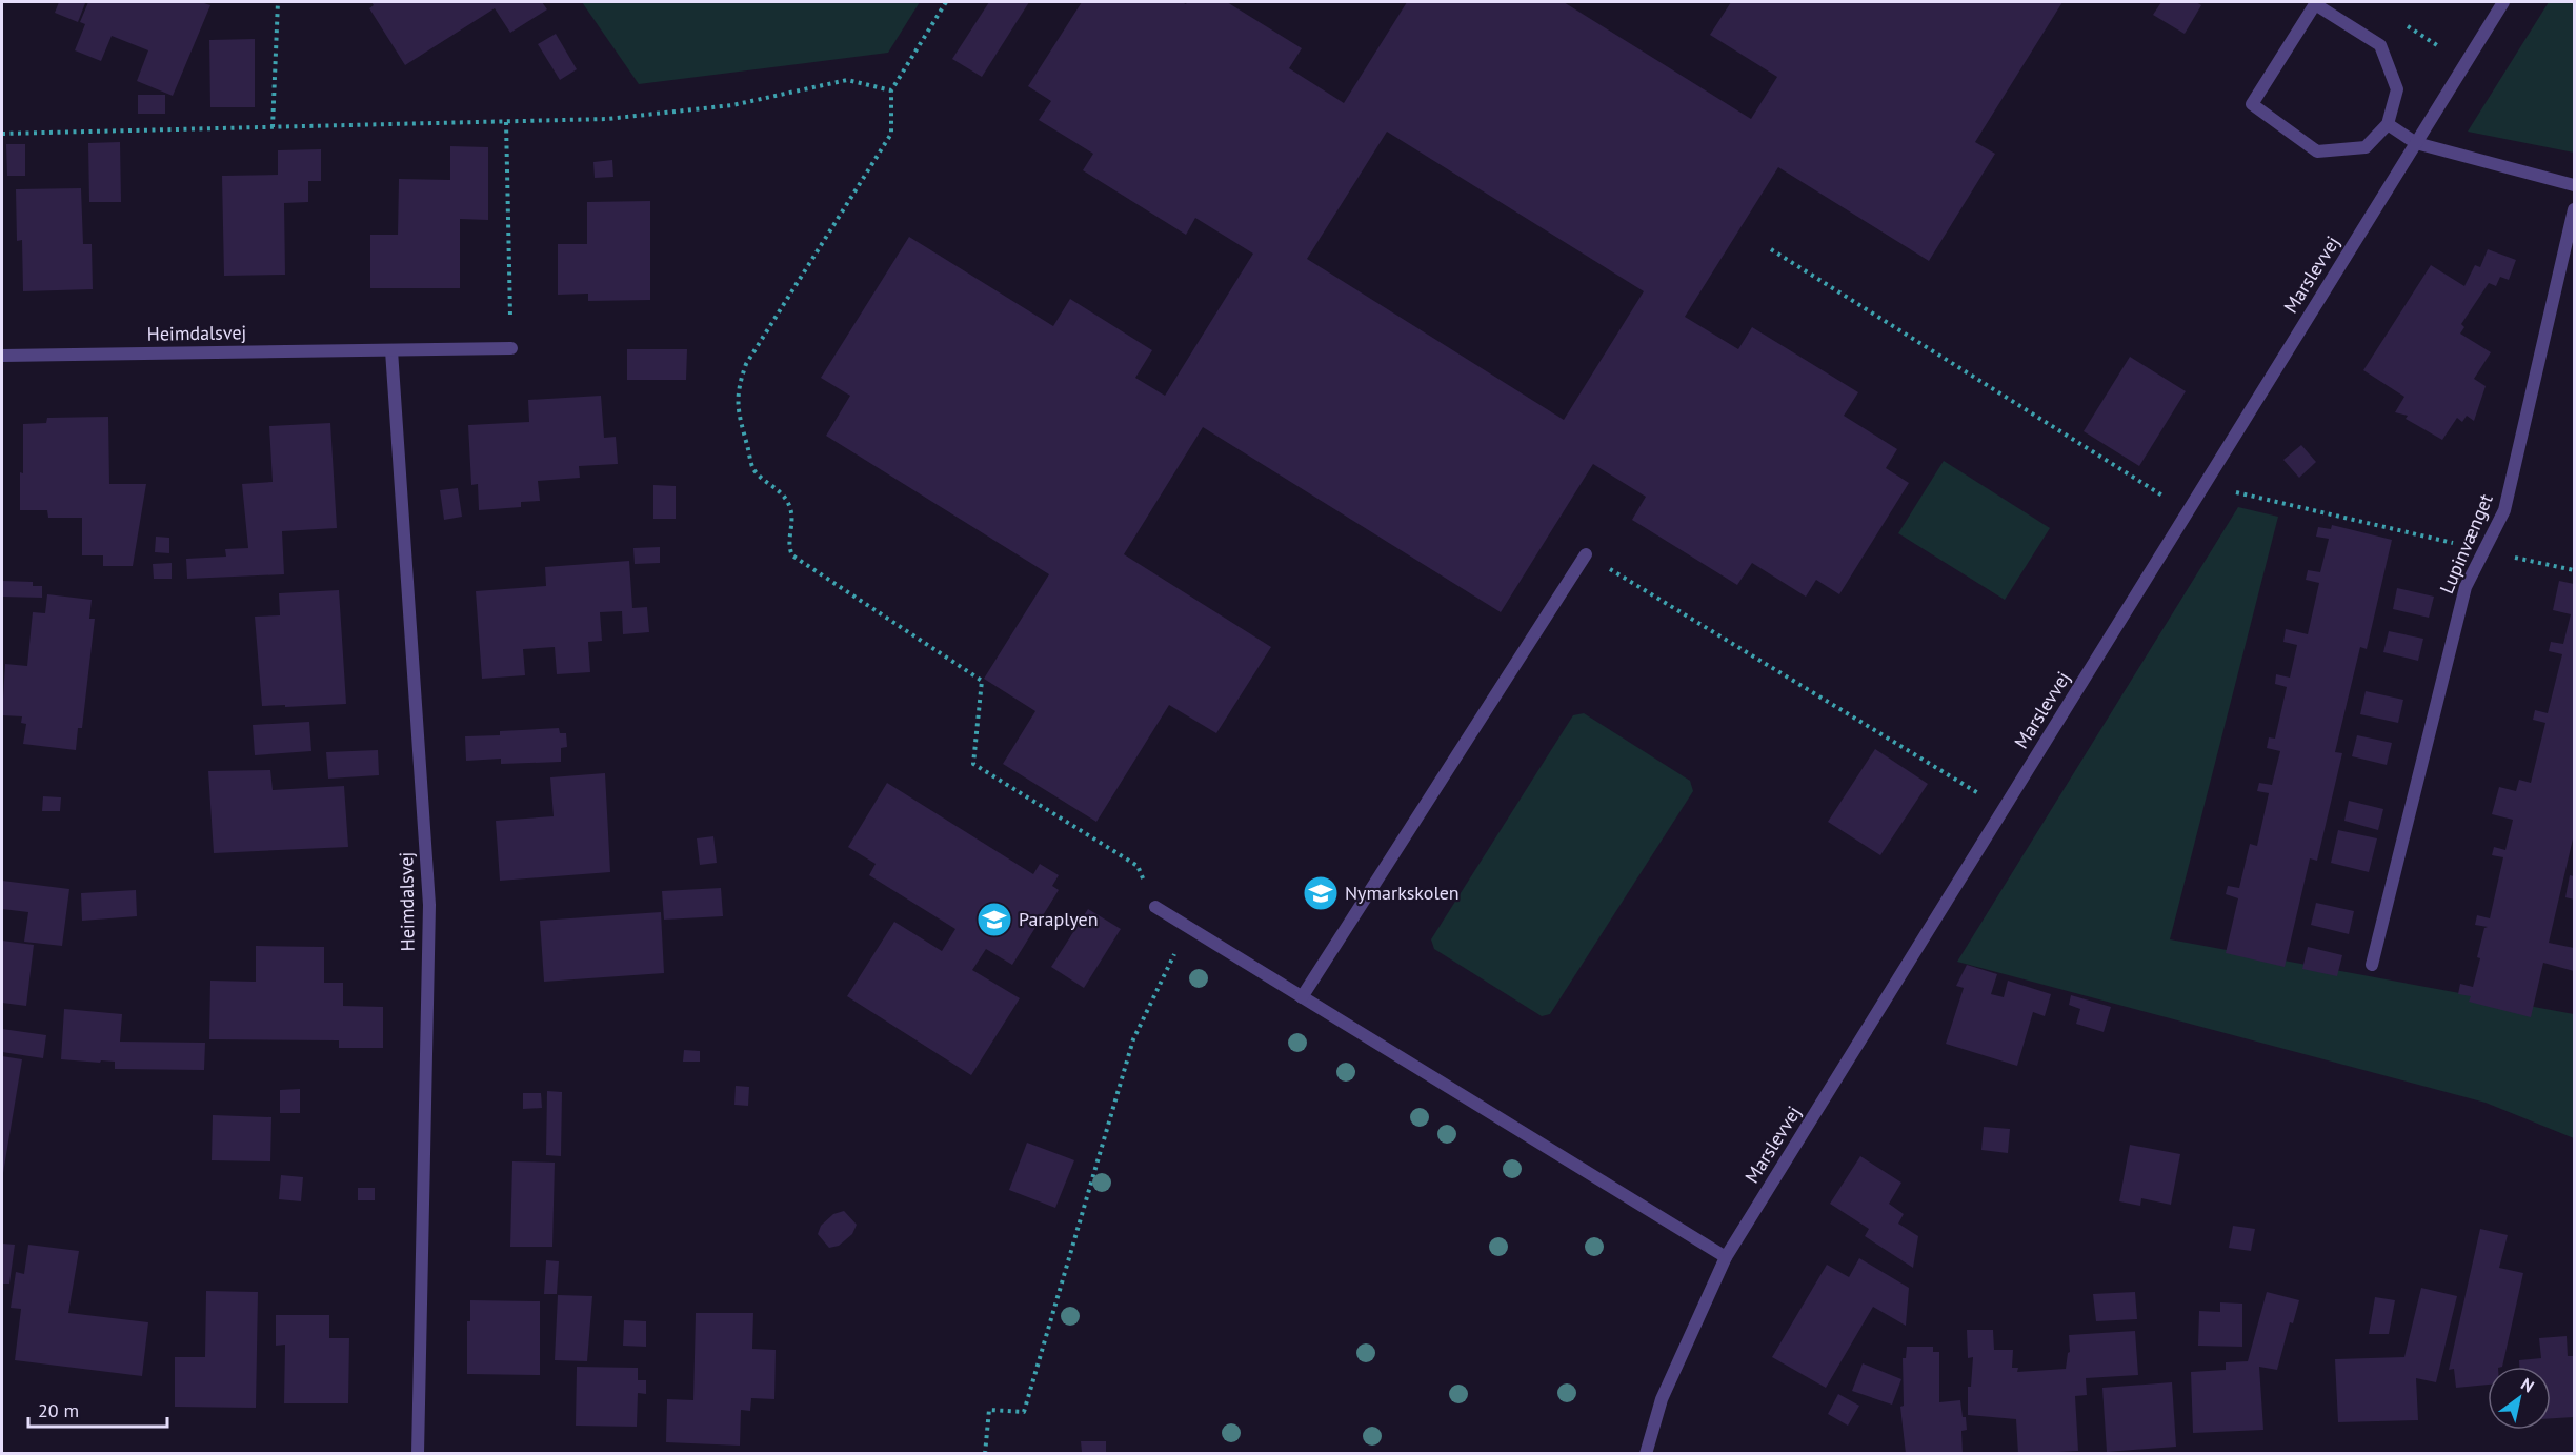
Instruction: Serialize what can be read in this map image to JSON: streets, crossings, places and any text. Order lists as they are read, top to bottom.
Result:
{
  "streets": {
    "street": ["Marslevvej", "Heimdalsvej", "Lupinvænget"]
  },
  "places": {
    "school or university": ["Nymarkskolen", "Paraplyen"]
  },
  "scale_bar": "20 m",
  "north": "top right"
}
